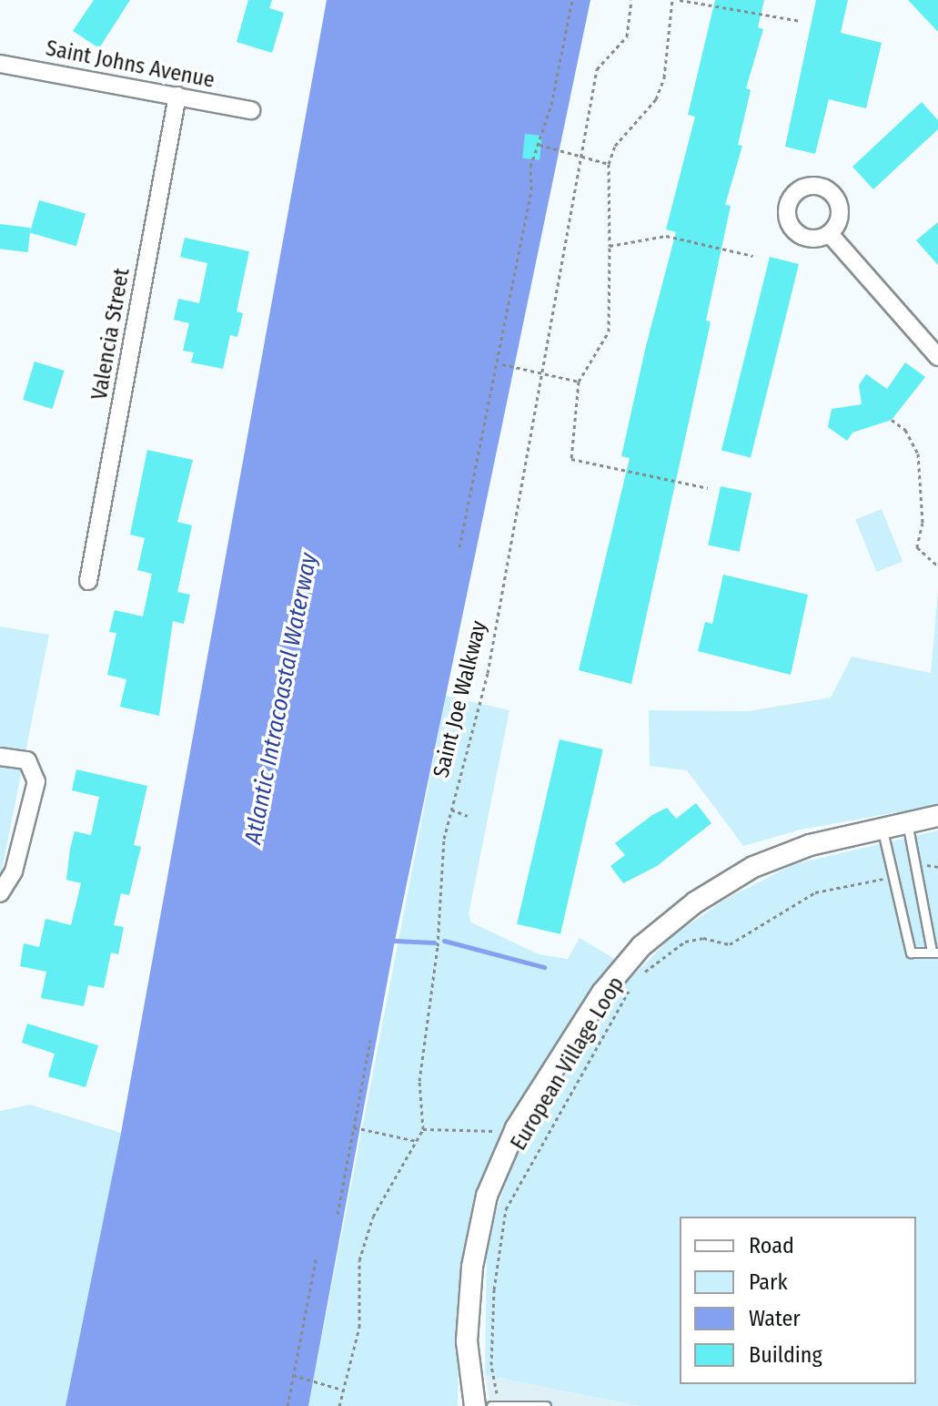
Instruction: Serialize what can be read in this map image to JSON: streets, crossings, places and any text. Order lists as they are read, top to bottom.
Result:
{
  "streets": {
    "street": ["Saint Johns Avenue", "Valencia Street"],
    "path": ["Saint Joe Walkway", "European Village Loop"]
  },
  "crossings": [
    ["Saint Johns Avenue", "Valencia Street"]
  ],
  "water": ["Atlantic Intracoastal Waterway"],
  "legend": [
    "Road",
    "Park",
    "Water",
    "Building"
  ]
}
